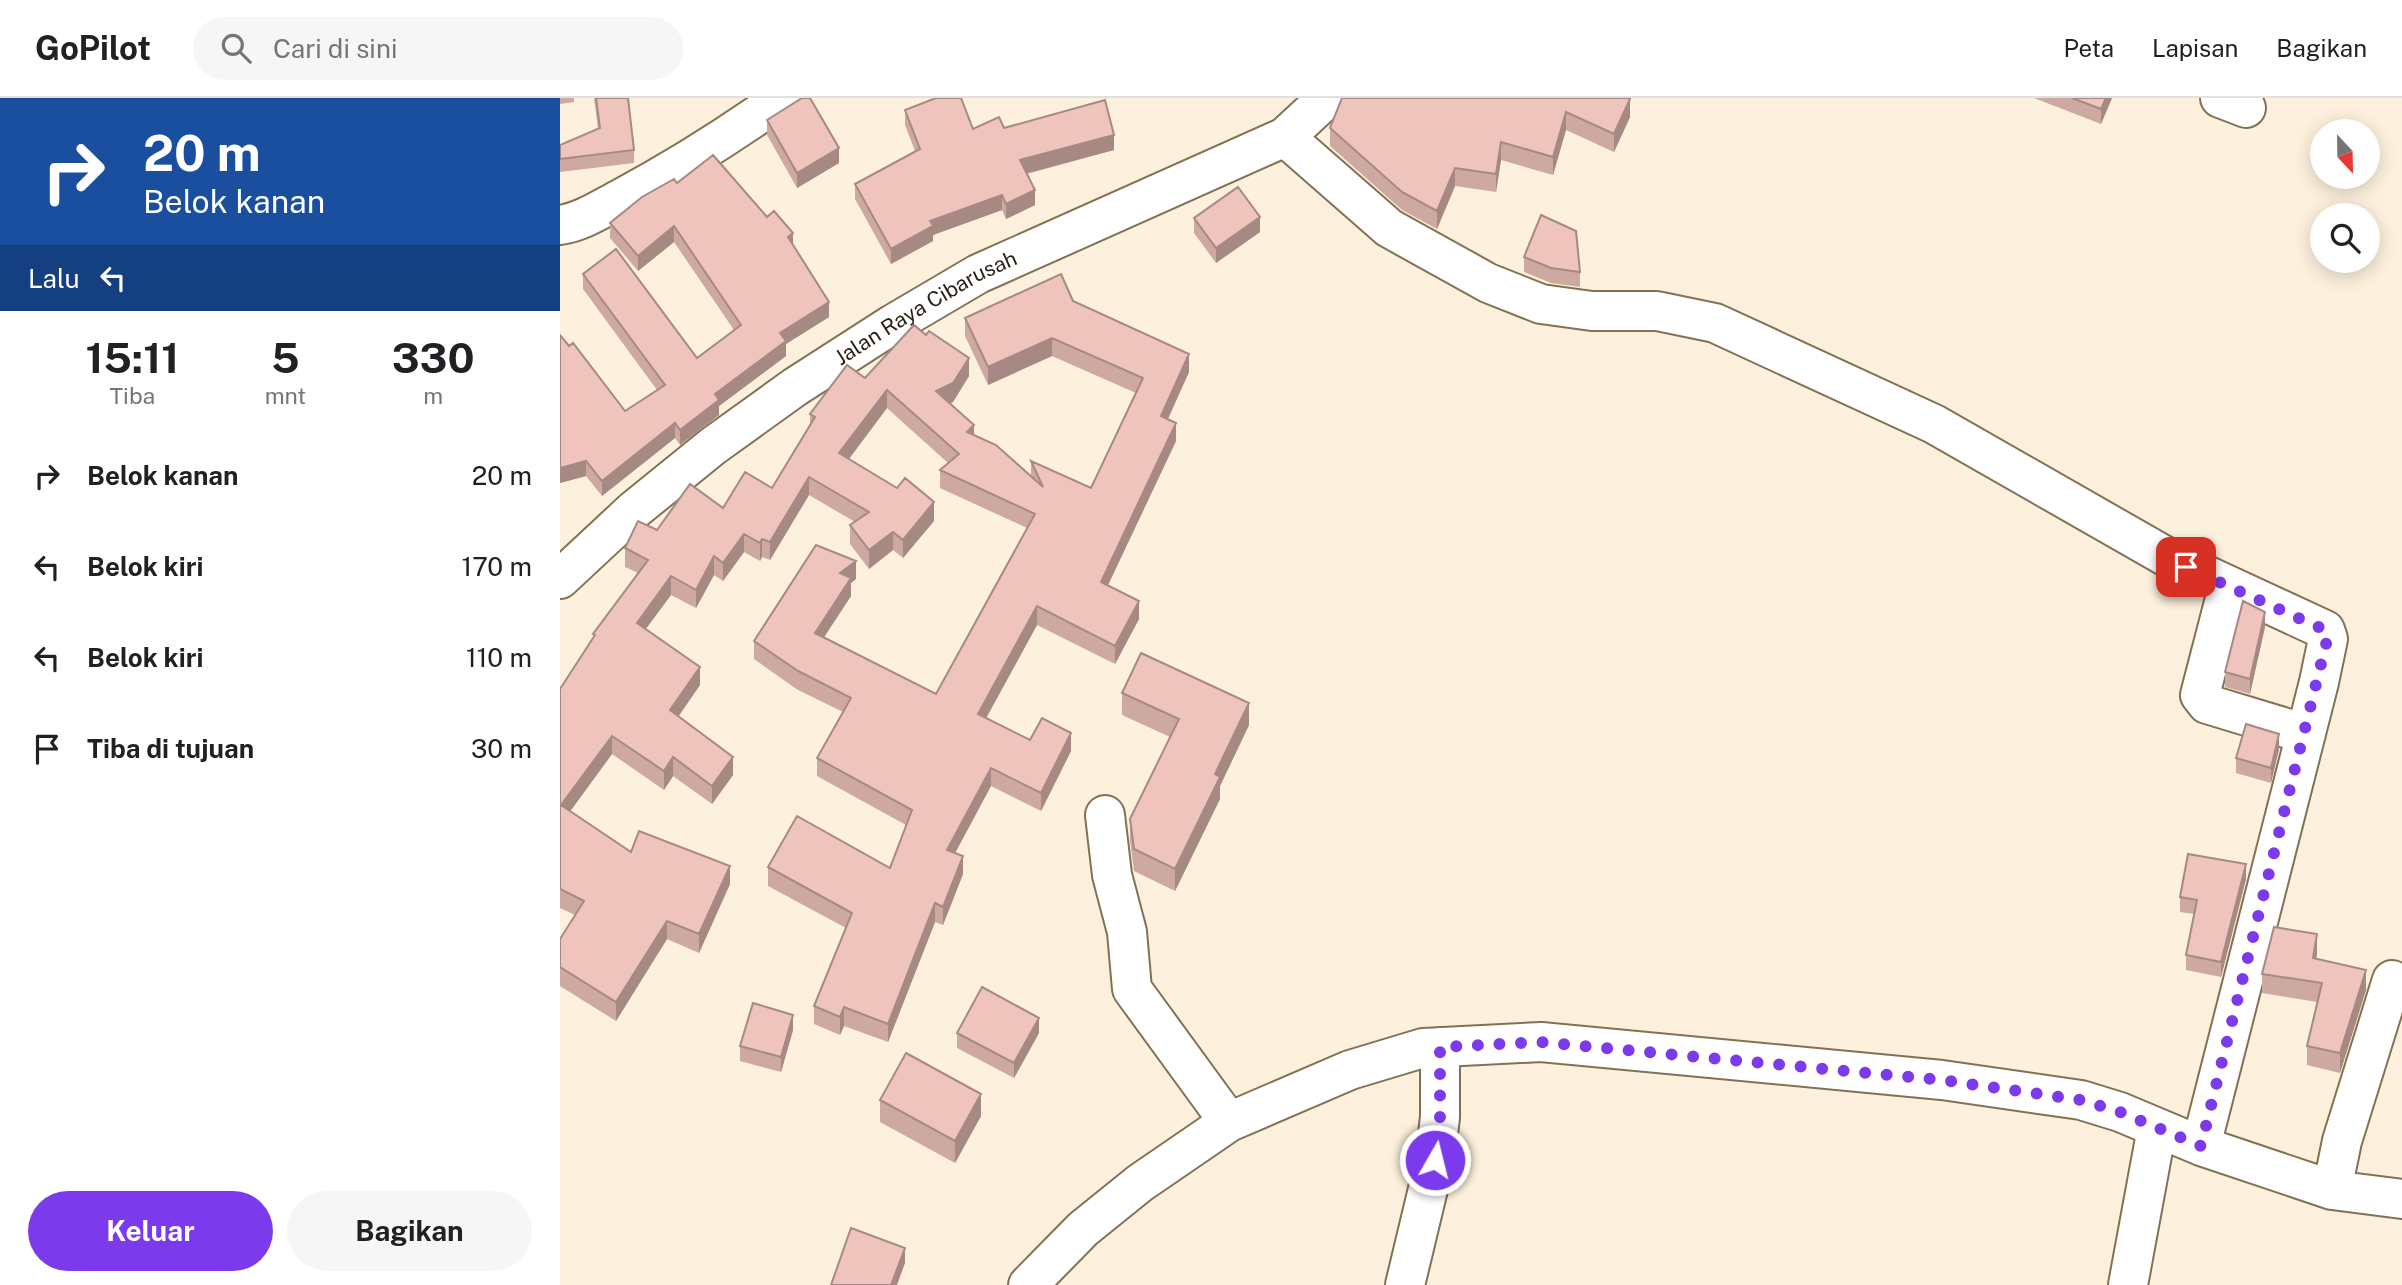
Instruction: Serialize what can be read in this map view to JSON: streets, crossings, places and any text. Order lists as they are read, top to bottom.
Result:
{
  "streets": {
    "street": ["Jalan Raya Cibarusah"]
  },
  "north": "bottom",
  "page": {
    "header": "GoPilot",
    "search": "Cari di sini",
    "nav": ["Peta", "Lapisan", "Bagikan"],
    "turn": ["20 m", "Belok kanan"],
    "then": "Lalu",
    "eta": [
      "15:11",
      "Tiba",
      "5",
      "mnt",
      "330",
      "m"
    ],
    "list": [
      {
        "name": "Belok kanan",
        "value": "20 m"
      },
      {
        "name": "Belok kiri",
        "value": "170 m"
      },
      {
        "name": "Belok kiri",
        "value": "110 m"
      },
      {
        "name": "Tiba di tujuan",
        "value": "30 m"
      }
    ],
    "buttons": ["Keluar", "Bagikan"]
  }
}
